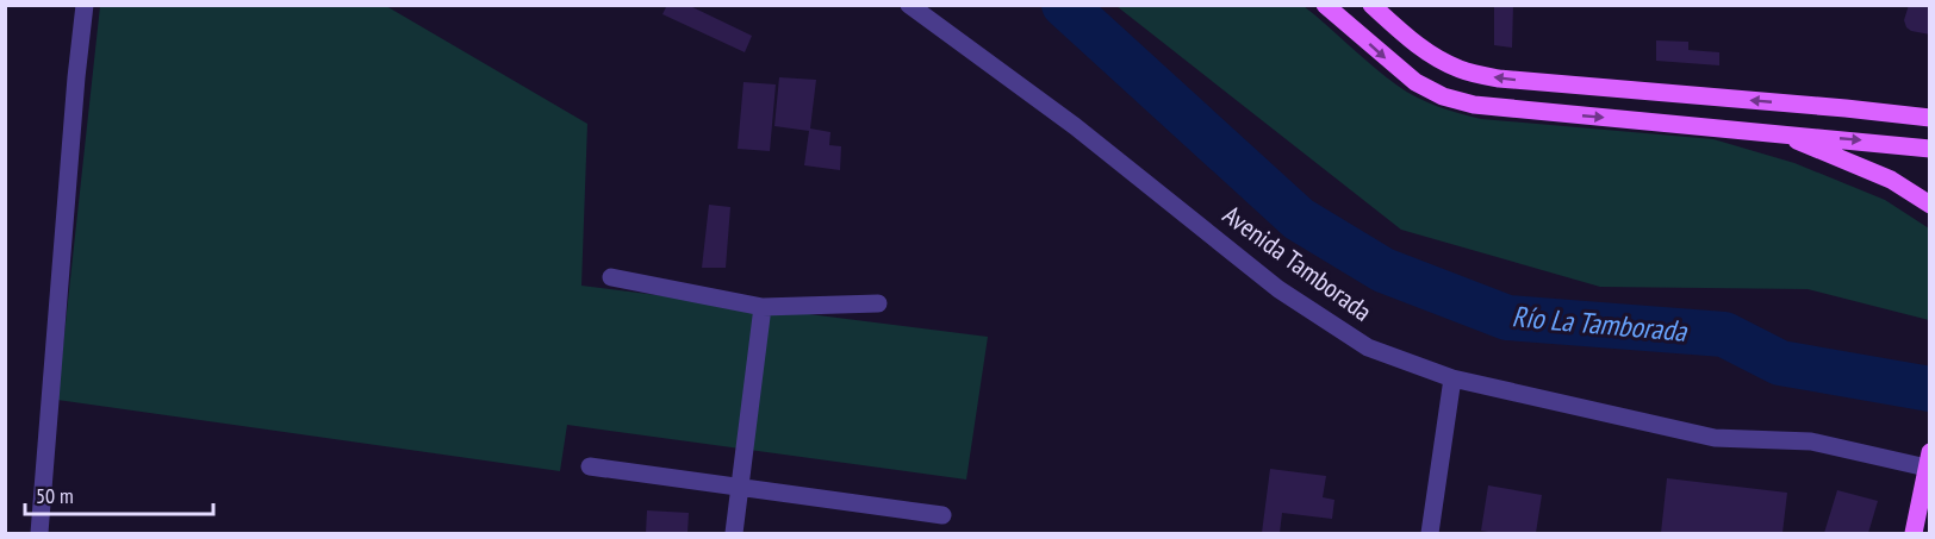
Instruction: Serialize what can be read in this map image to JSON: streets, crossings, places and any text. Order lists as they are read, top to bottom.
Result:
{
  "streets": {
    "street": ["Avenida Tamborada"]
  },
  "water": ["Río La Tamborada"],
  "scale_bar": "50 m"
}
